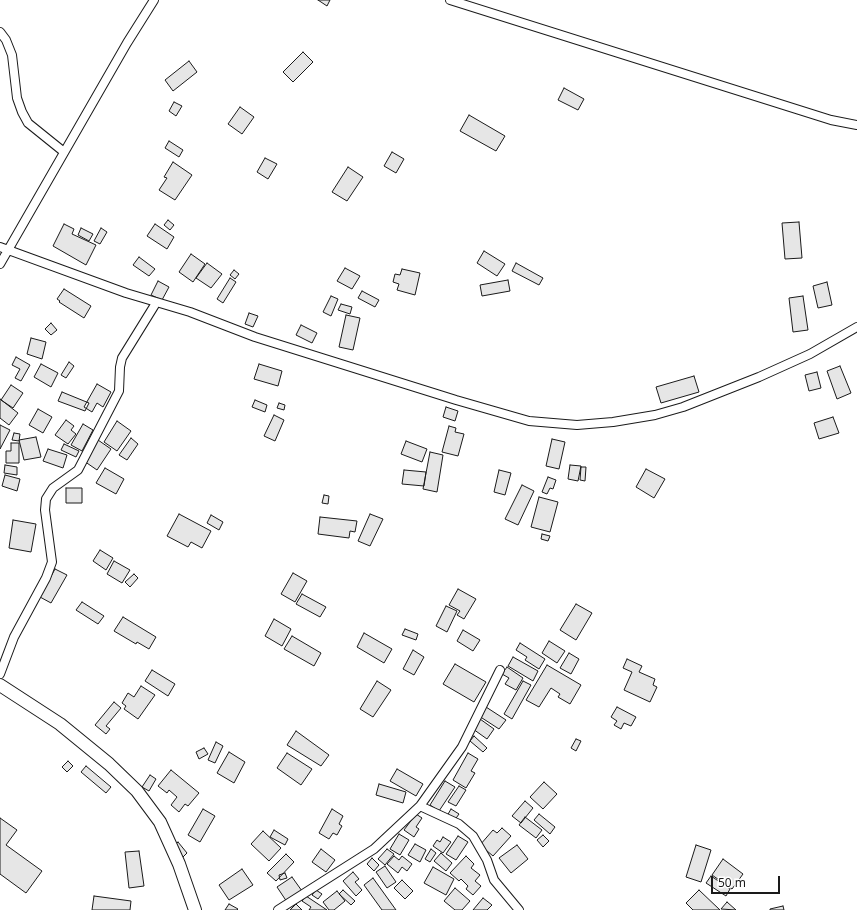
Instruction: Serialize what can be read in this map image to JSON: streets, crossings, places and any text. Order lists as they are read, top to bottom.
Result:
{
  "scale_bar": "50 m"
}
